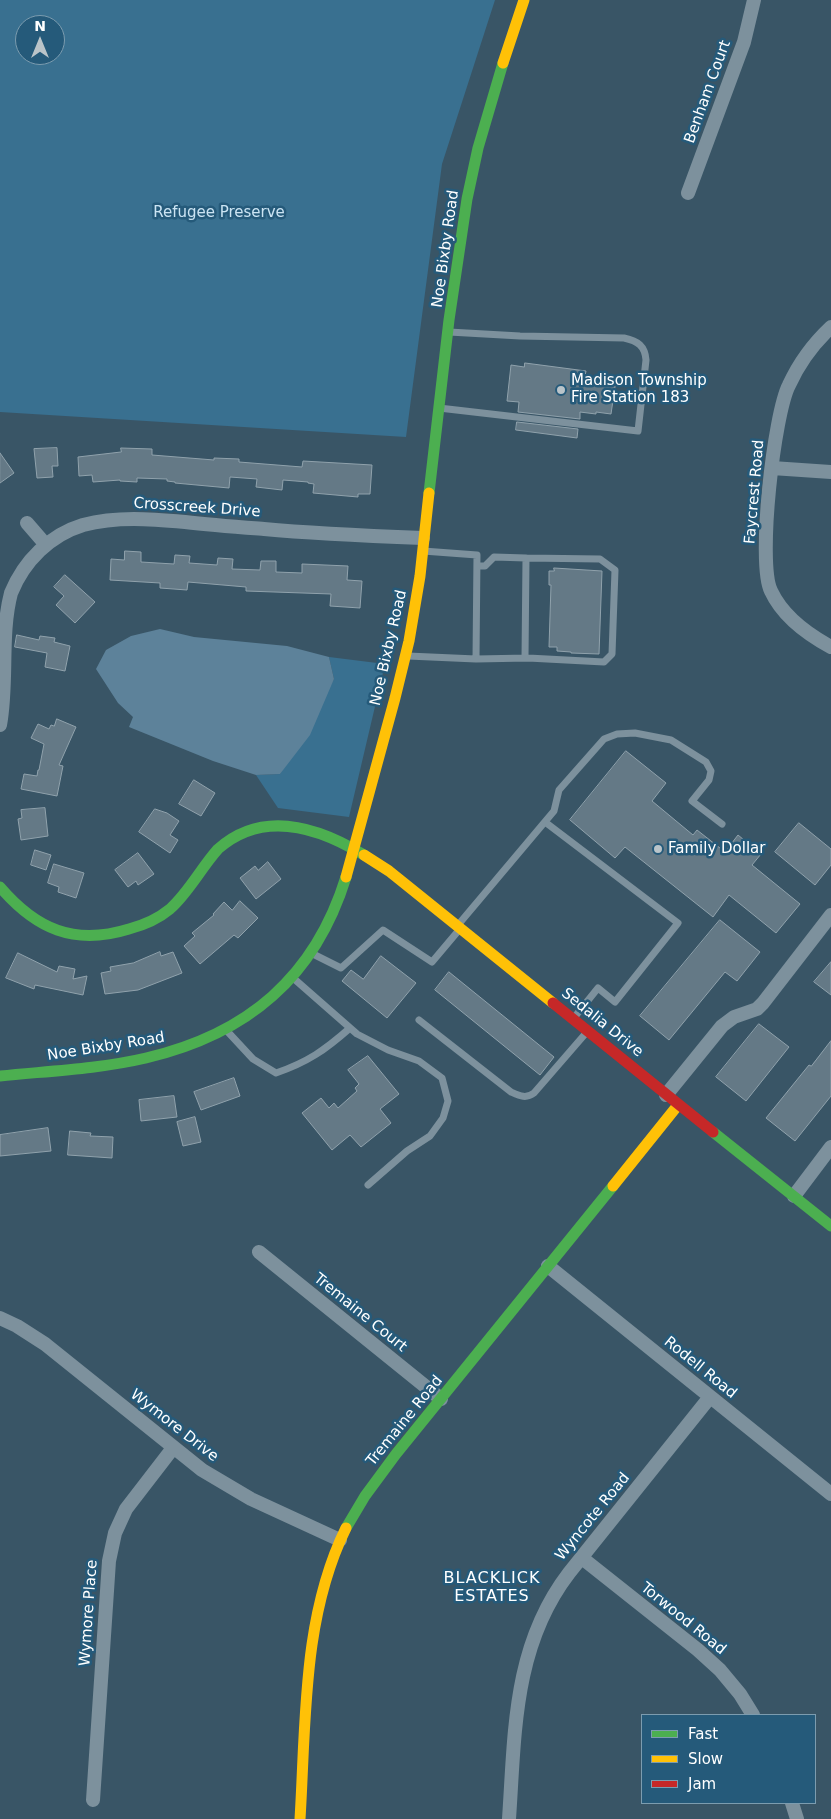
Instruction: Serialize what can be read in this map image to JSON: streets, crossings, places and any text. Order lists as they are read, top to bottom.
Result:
{
  "streets": {
    "street": [
      "Benham Court",
      "Noe Bixby Road",
      "Faycrest Road",
      "Crosscreek Drive",
      "Sedalia Drive",
      "Tremaine Court",
      "Rodell Road",
      "Tremaine Road",
      "Wymore Drive",
      "Wyncote Road",
      "Wymore Place",
      "Torwood Road"
    ]
  },
  "crossings": [
    ["Noe Bixby Road", "Crosscreek Drive"],
    ["Noe Bixby Road", "Sedalia Drive"],
    ["Sedalia Drive", "Tremaine Road"],
    ["Tremaine Court", "Tremaine Road"],
    ["Rodell Road", "Tremaine Road"],
    ["Rodell Road", "Wyncote Road"],
    ["Tremaine Road", "Wymore Drive"],
    ["Wymore Drive", "Wymore Place"],
    ["Wyncote Road", "Torwood Road"]
  ],
  "districts": ["BLACKLICK ESTATES"],
  "parks": ["Refugee Preserve"],
  "places": ["Madison Township Fire Station 183", "Family Dollar"],
  "legend": ["Fast", "Slow", "Jam"],
  "north": "top"
}
